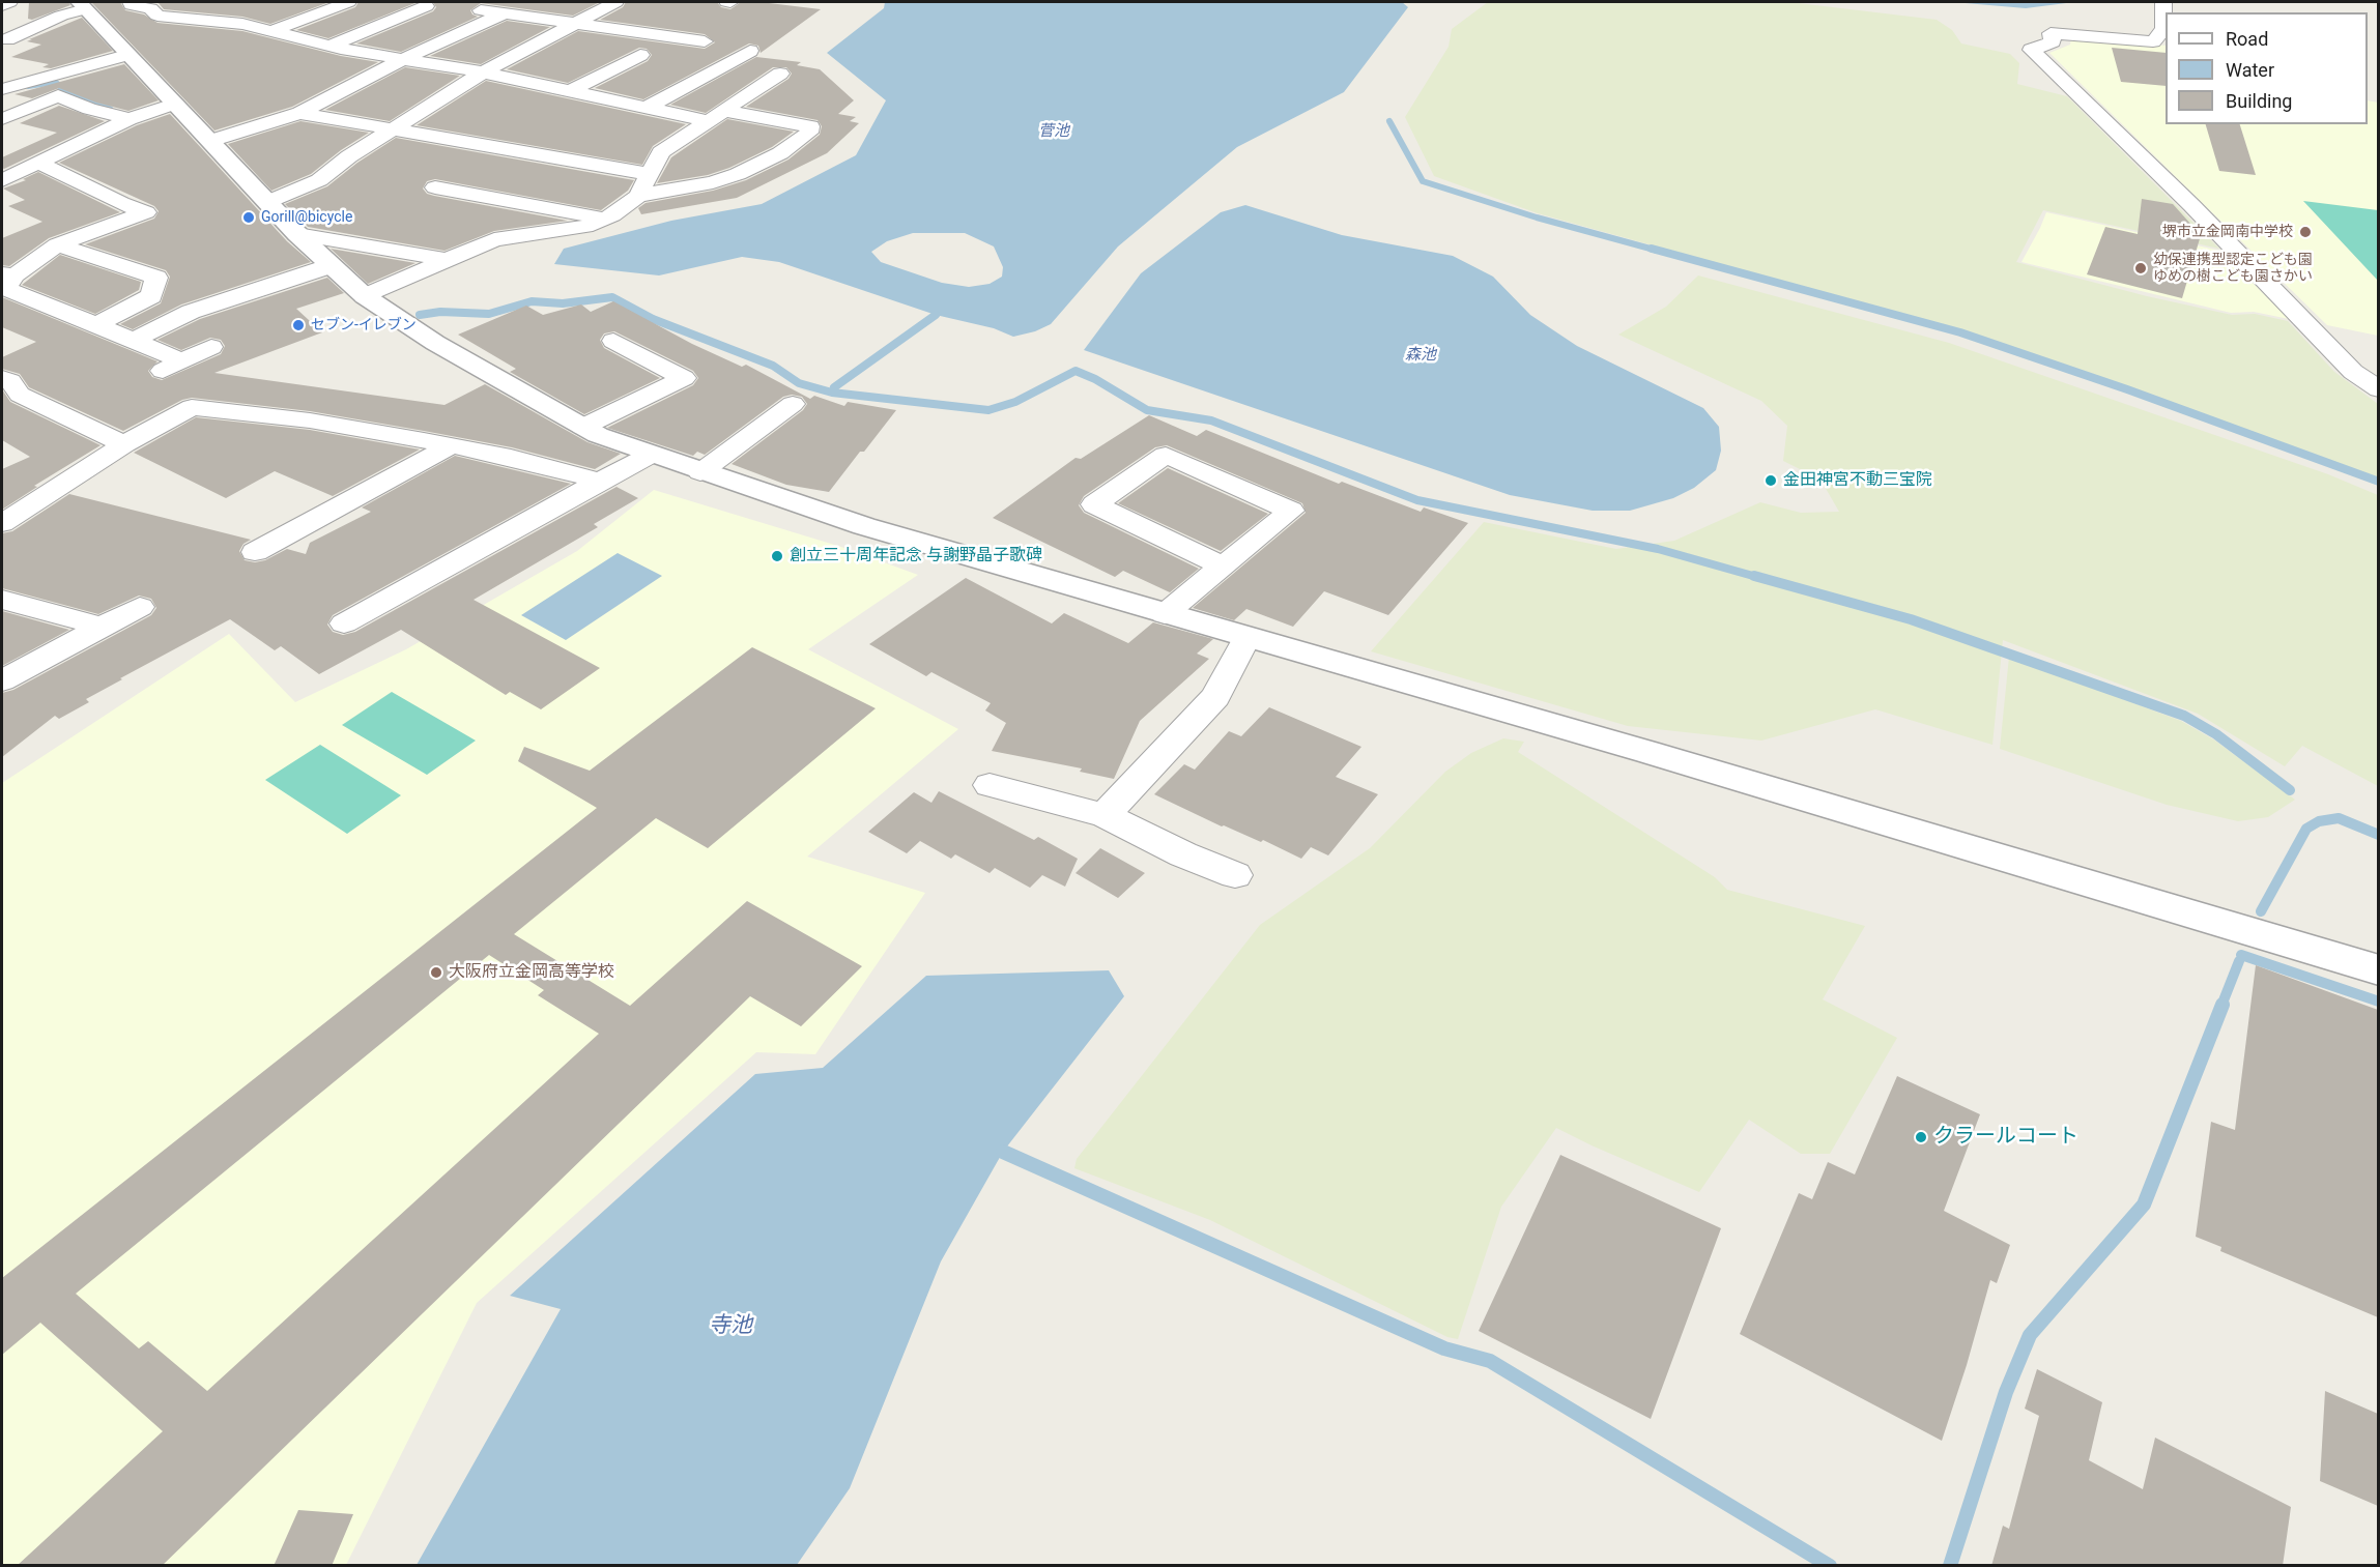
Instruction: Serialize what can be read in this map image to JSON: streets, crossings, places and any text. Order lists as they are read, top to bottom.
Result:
{
  "water": ["菅池", "森池", "寺池"],
  "places": [
    "Gorill@bicycle",
    "堺市立金岡南中学校",
    "幼保連携型認定こども園 ゆめの樹こども園さかい",
    "セブン-イレブン",
    "金田神宮不動三宝院",
    "創立三十周年記念 与謝野晶子歌碑",
    "大阪府立金岡高等学校",
    "クラールコート"
  ],
  "legend": ["Road", "Water", "Building"]
}
